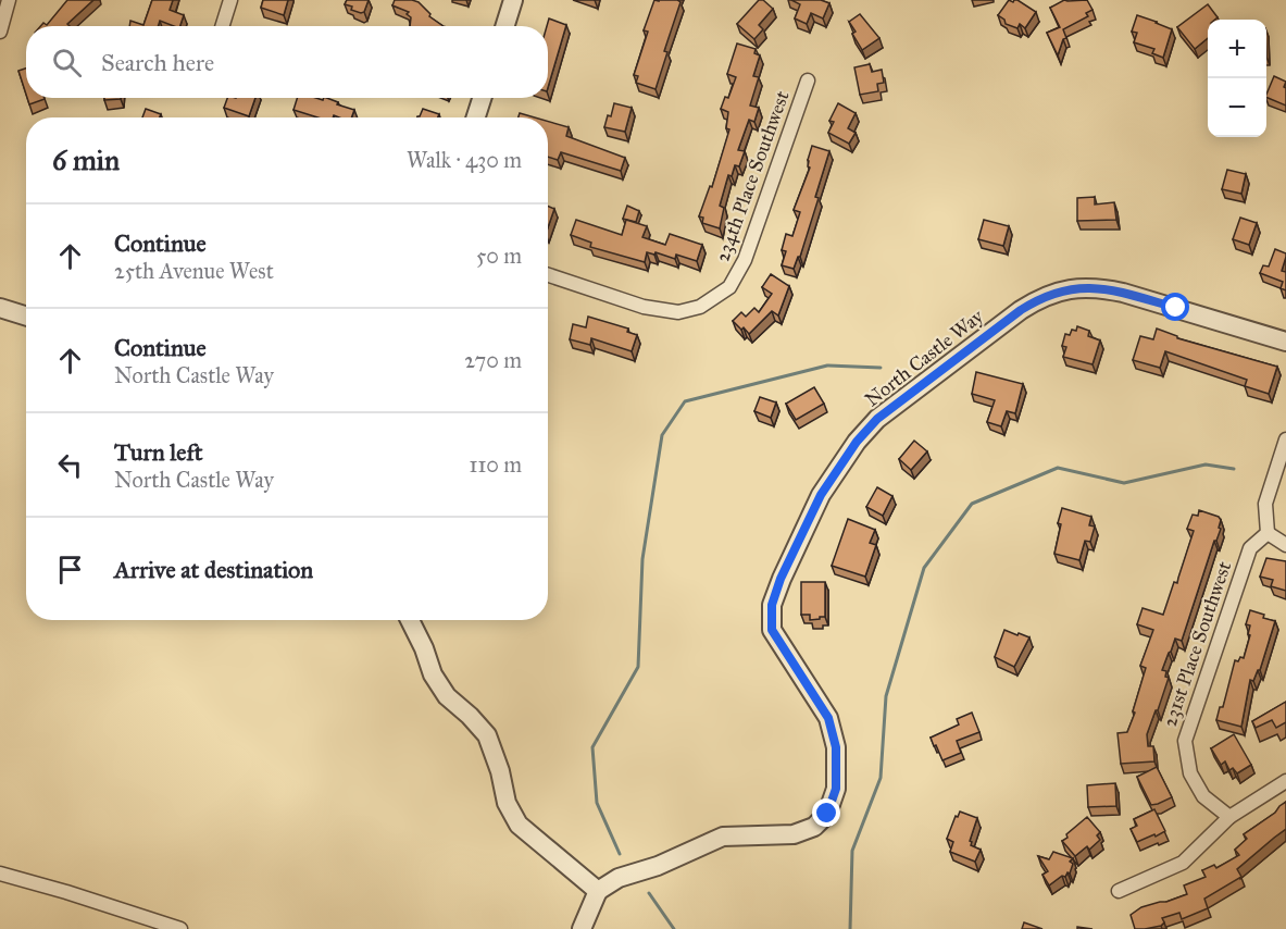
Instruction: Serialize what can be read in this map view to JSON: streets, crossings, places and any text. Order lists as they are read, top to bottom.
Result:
{
  "streets": {
    "street": ["234th Place Southwest", "North Castle Way", "231st Place Southwest"]
  },
  "page": {
    "map_buttons": ["+", "−"],
    "search": "Search here",
    "heading": ["6 min", "Walk · 430 m"],
    "list": [
      ["Continue", "25th Avenue West", "50 m"],
      ["Continue", "North Castle Way", "270 m"],
      ["Turn left", "North Castle Way", "110 m"],
      "Arrive at destination"
    ]
  }
}
